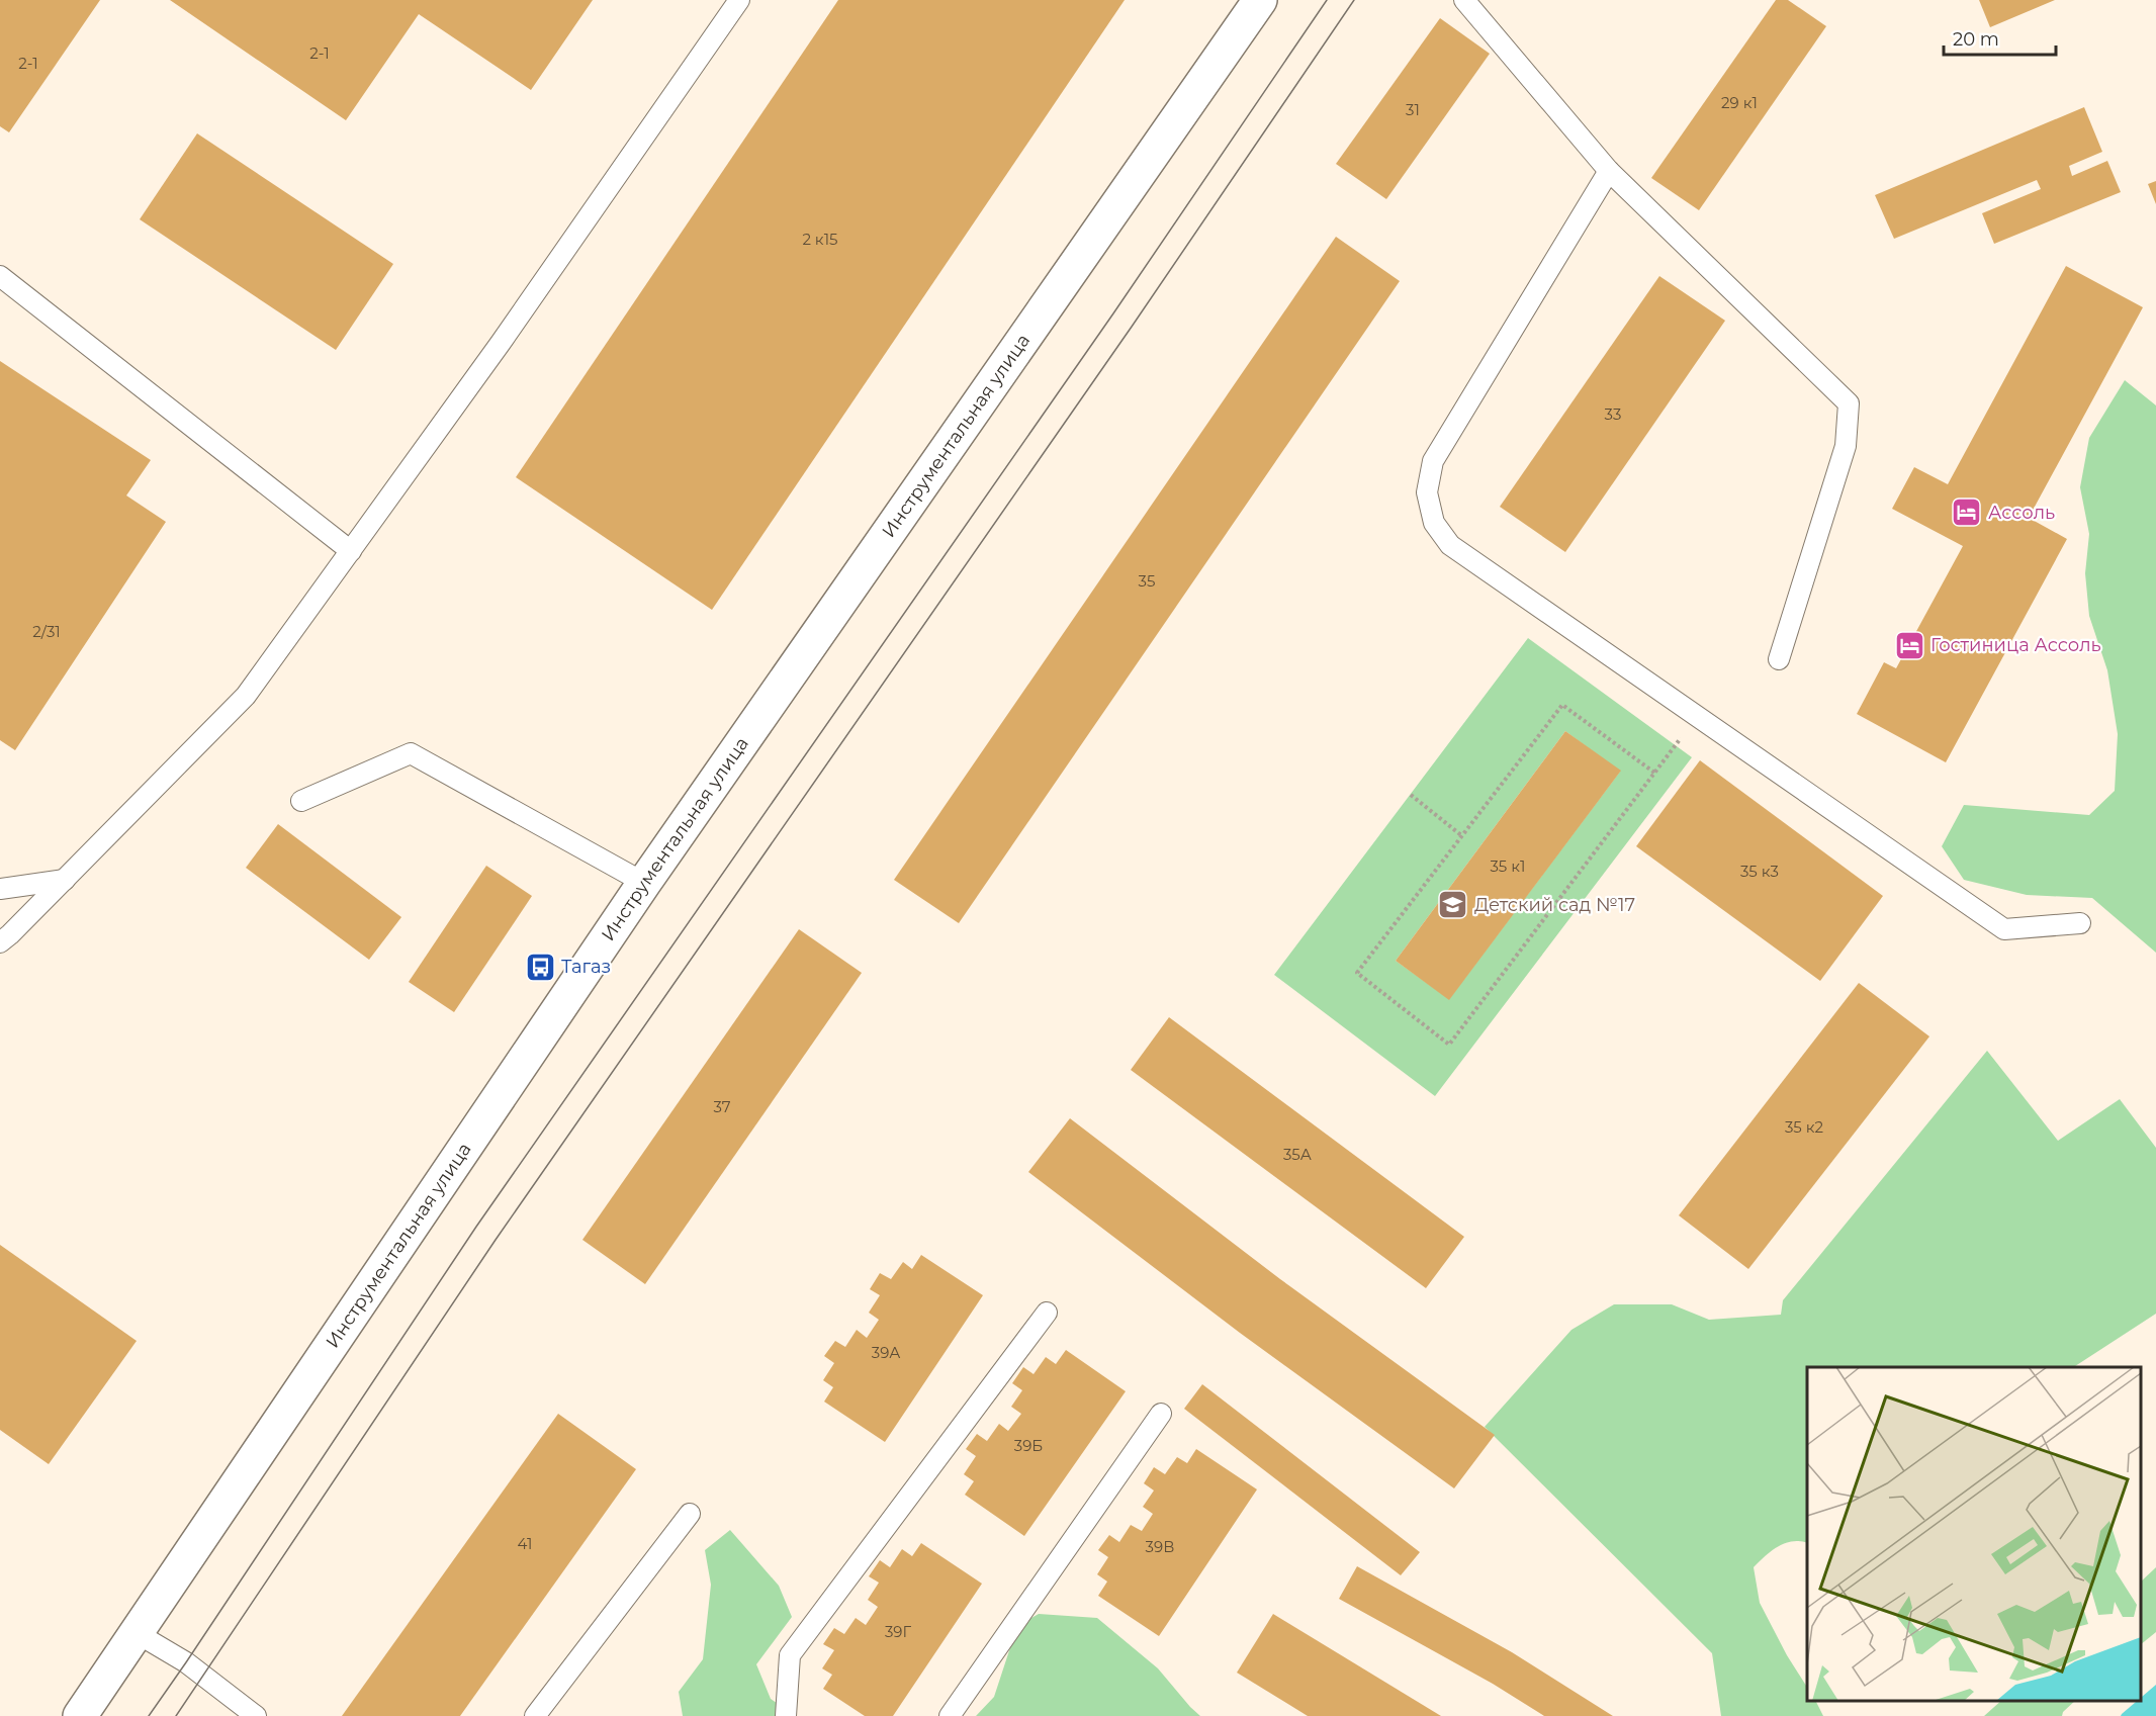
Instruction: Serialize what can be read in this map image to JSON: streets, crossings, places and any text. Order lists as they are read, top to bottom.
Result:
{
  "streets": {
    "street": ["Инструментальная улица"]
  },
  "places": {
    "hotel": ["Ассоль", "Гостиница Ассоль"],
    "school or university": ["Детский сад №17"],
    "bus stop": ["Тагаз"]
  },
  "house_numbers": [
    "2-1",
    "2-1",
    "29 к1",
    "31",
    "2 к15",
    "33",
    "35",
    "2/31",
    "35 к1",
    "35 к3",
    "37",
    "35 к2",
    "35А",
    "39А",
    "39Б",
    "41",
    "39В",
    "39Г"
  ],
  "scale_bar": "20 m"
}
